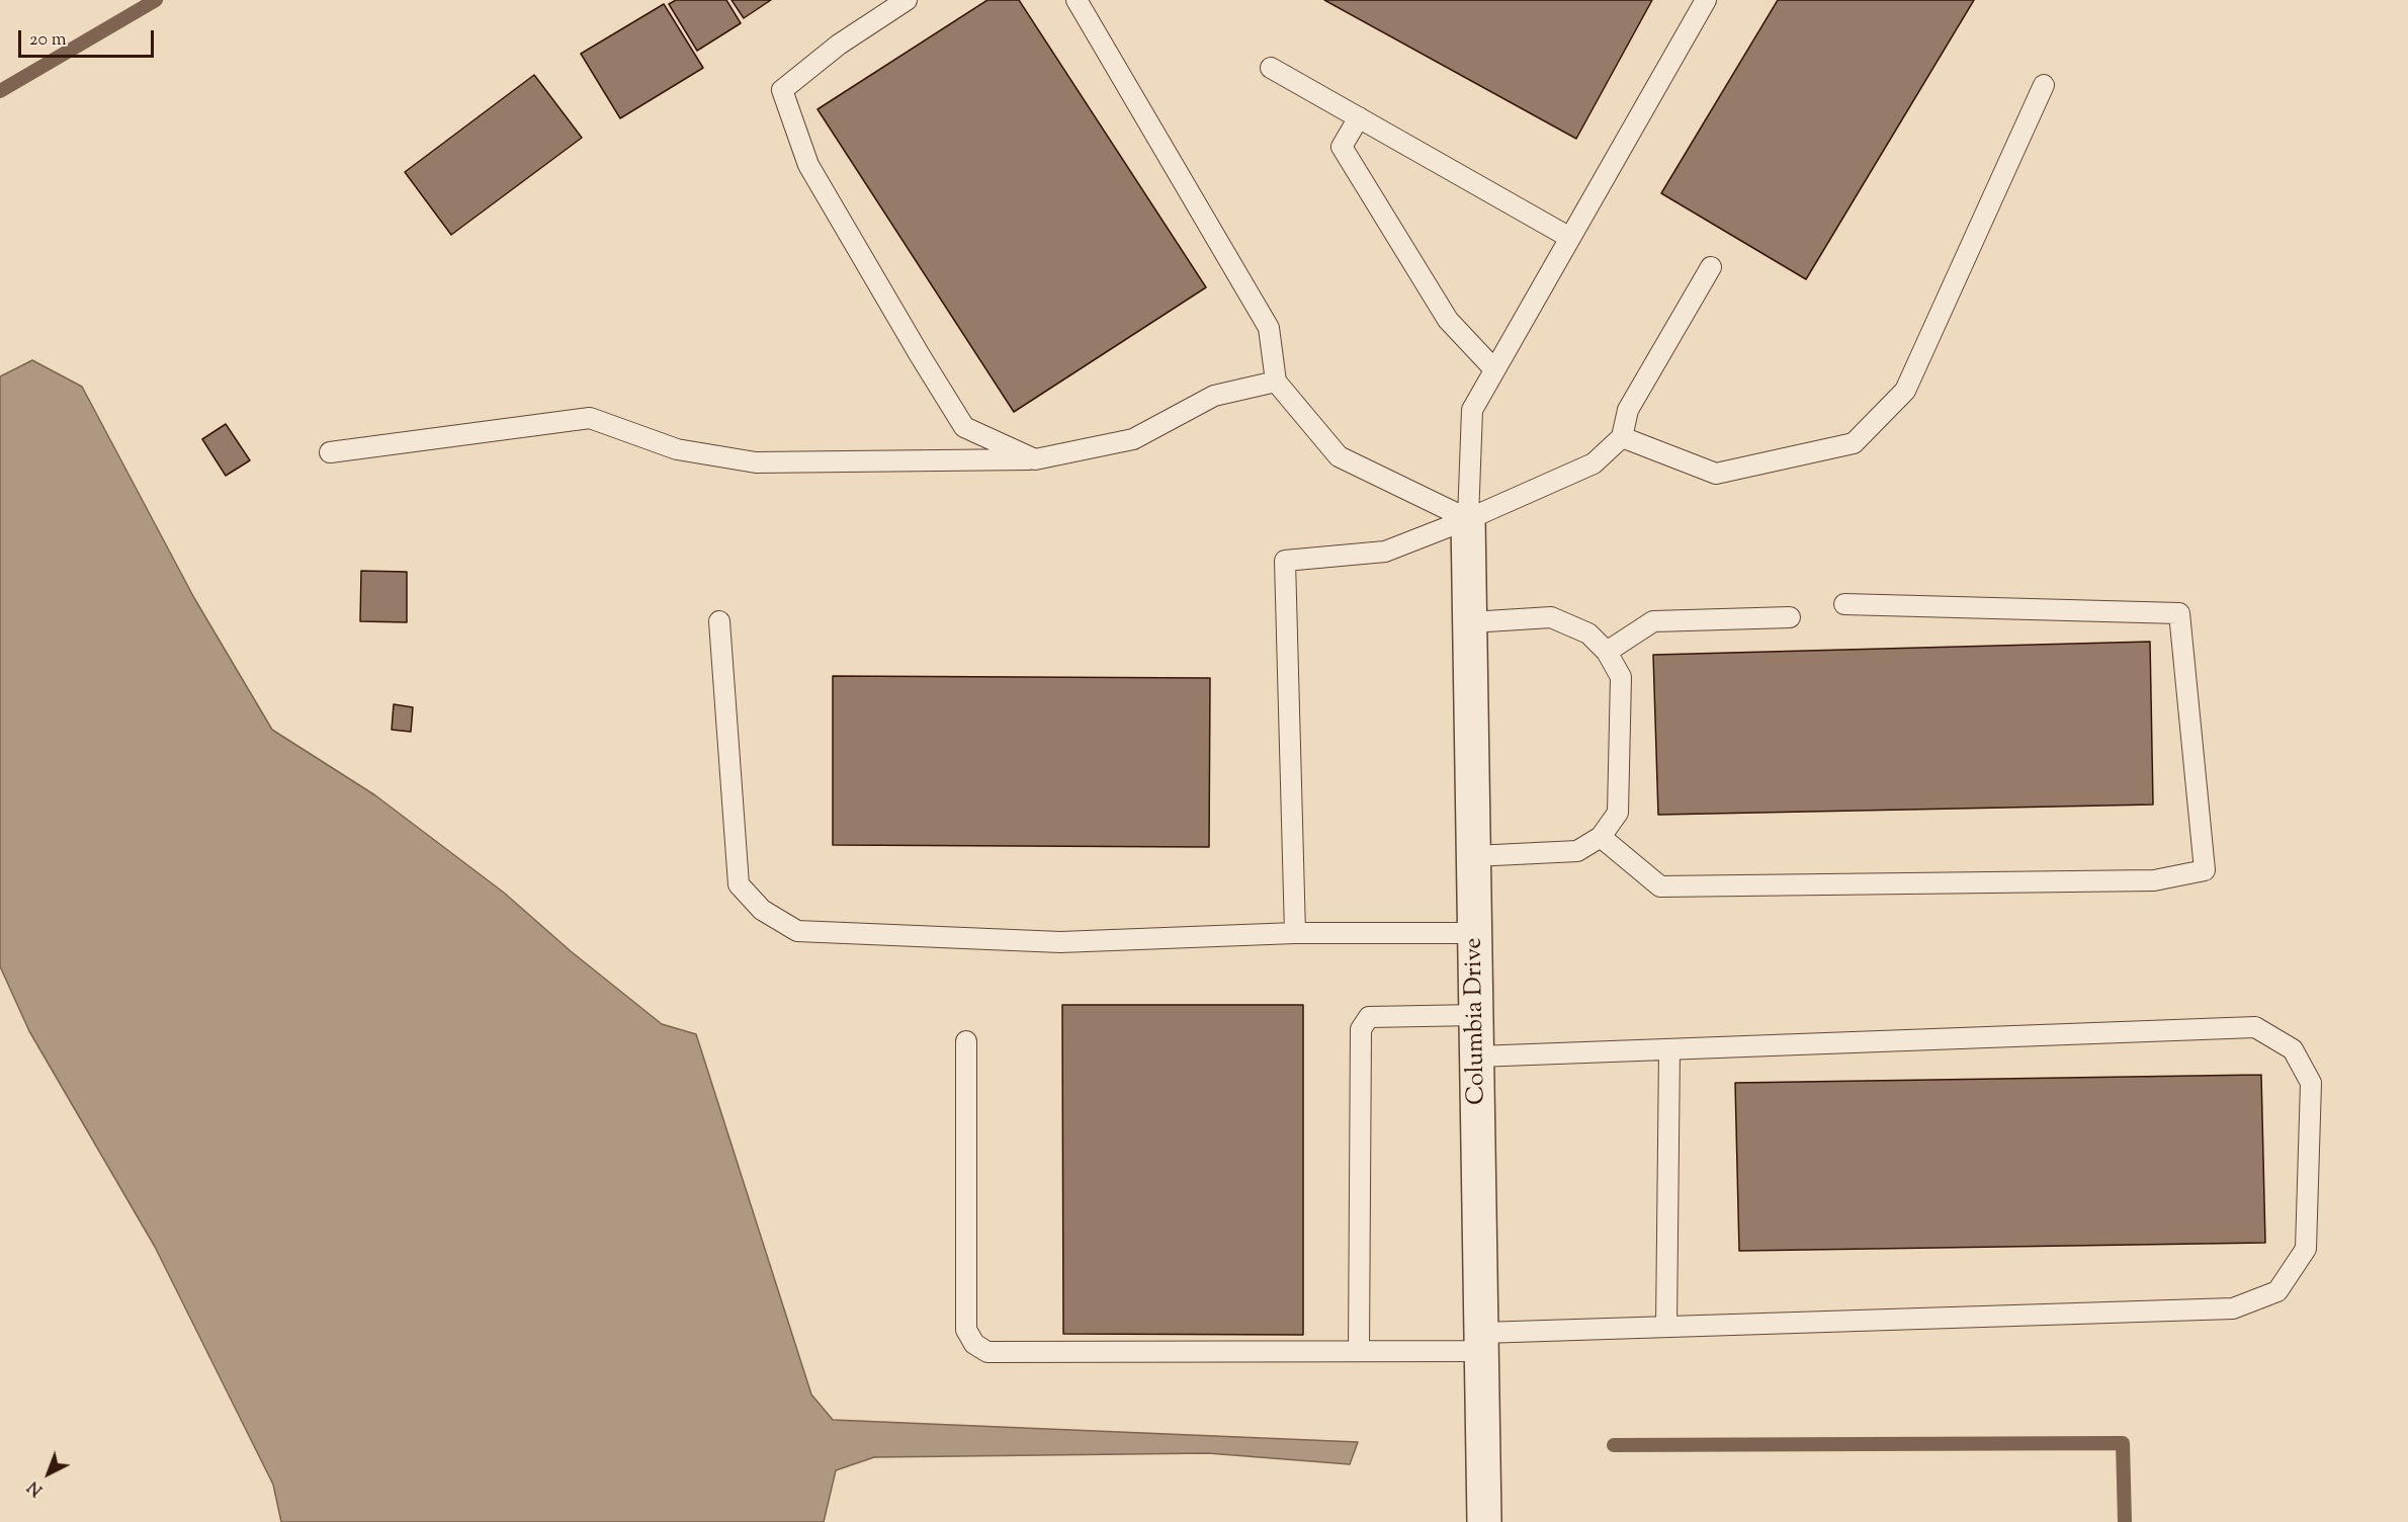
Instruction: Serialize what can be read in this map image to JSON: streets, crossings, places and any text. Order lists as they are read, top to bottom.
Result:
{
  "streets": {
    "street": ["Columbia Drive"]
  },
  "scale_bar": "20 m",
  "north": "bottom left"
}
